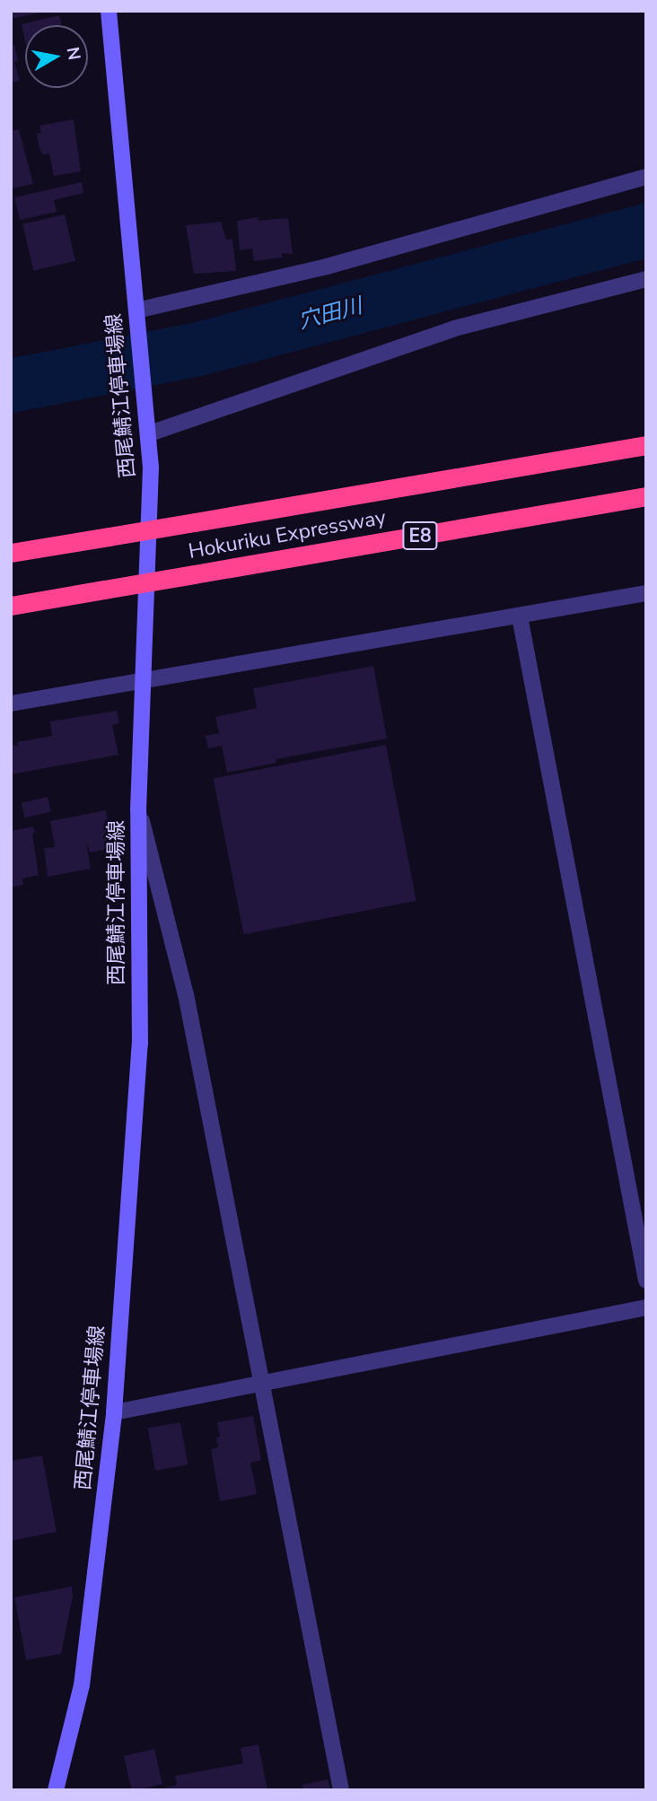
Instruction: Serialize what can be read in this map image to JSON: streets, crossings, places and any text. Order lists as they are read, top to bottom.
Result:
{
  "streets": {
    "highway": ["Hokuriku Expressway", "E8"],
    "main road": ["西尾鯖江停車場線"]
  },
  "water": ["穴田川"],
  "north": "right"
}
